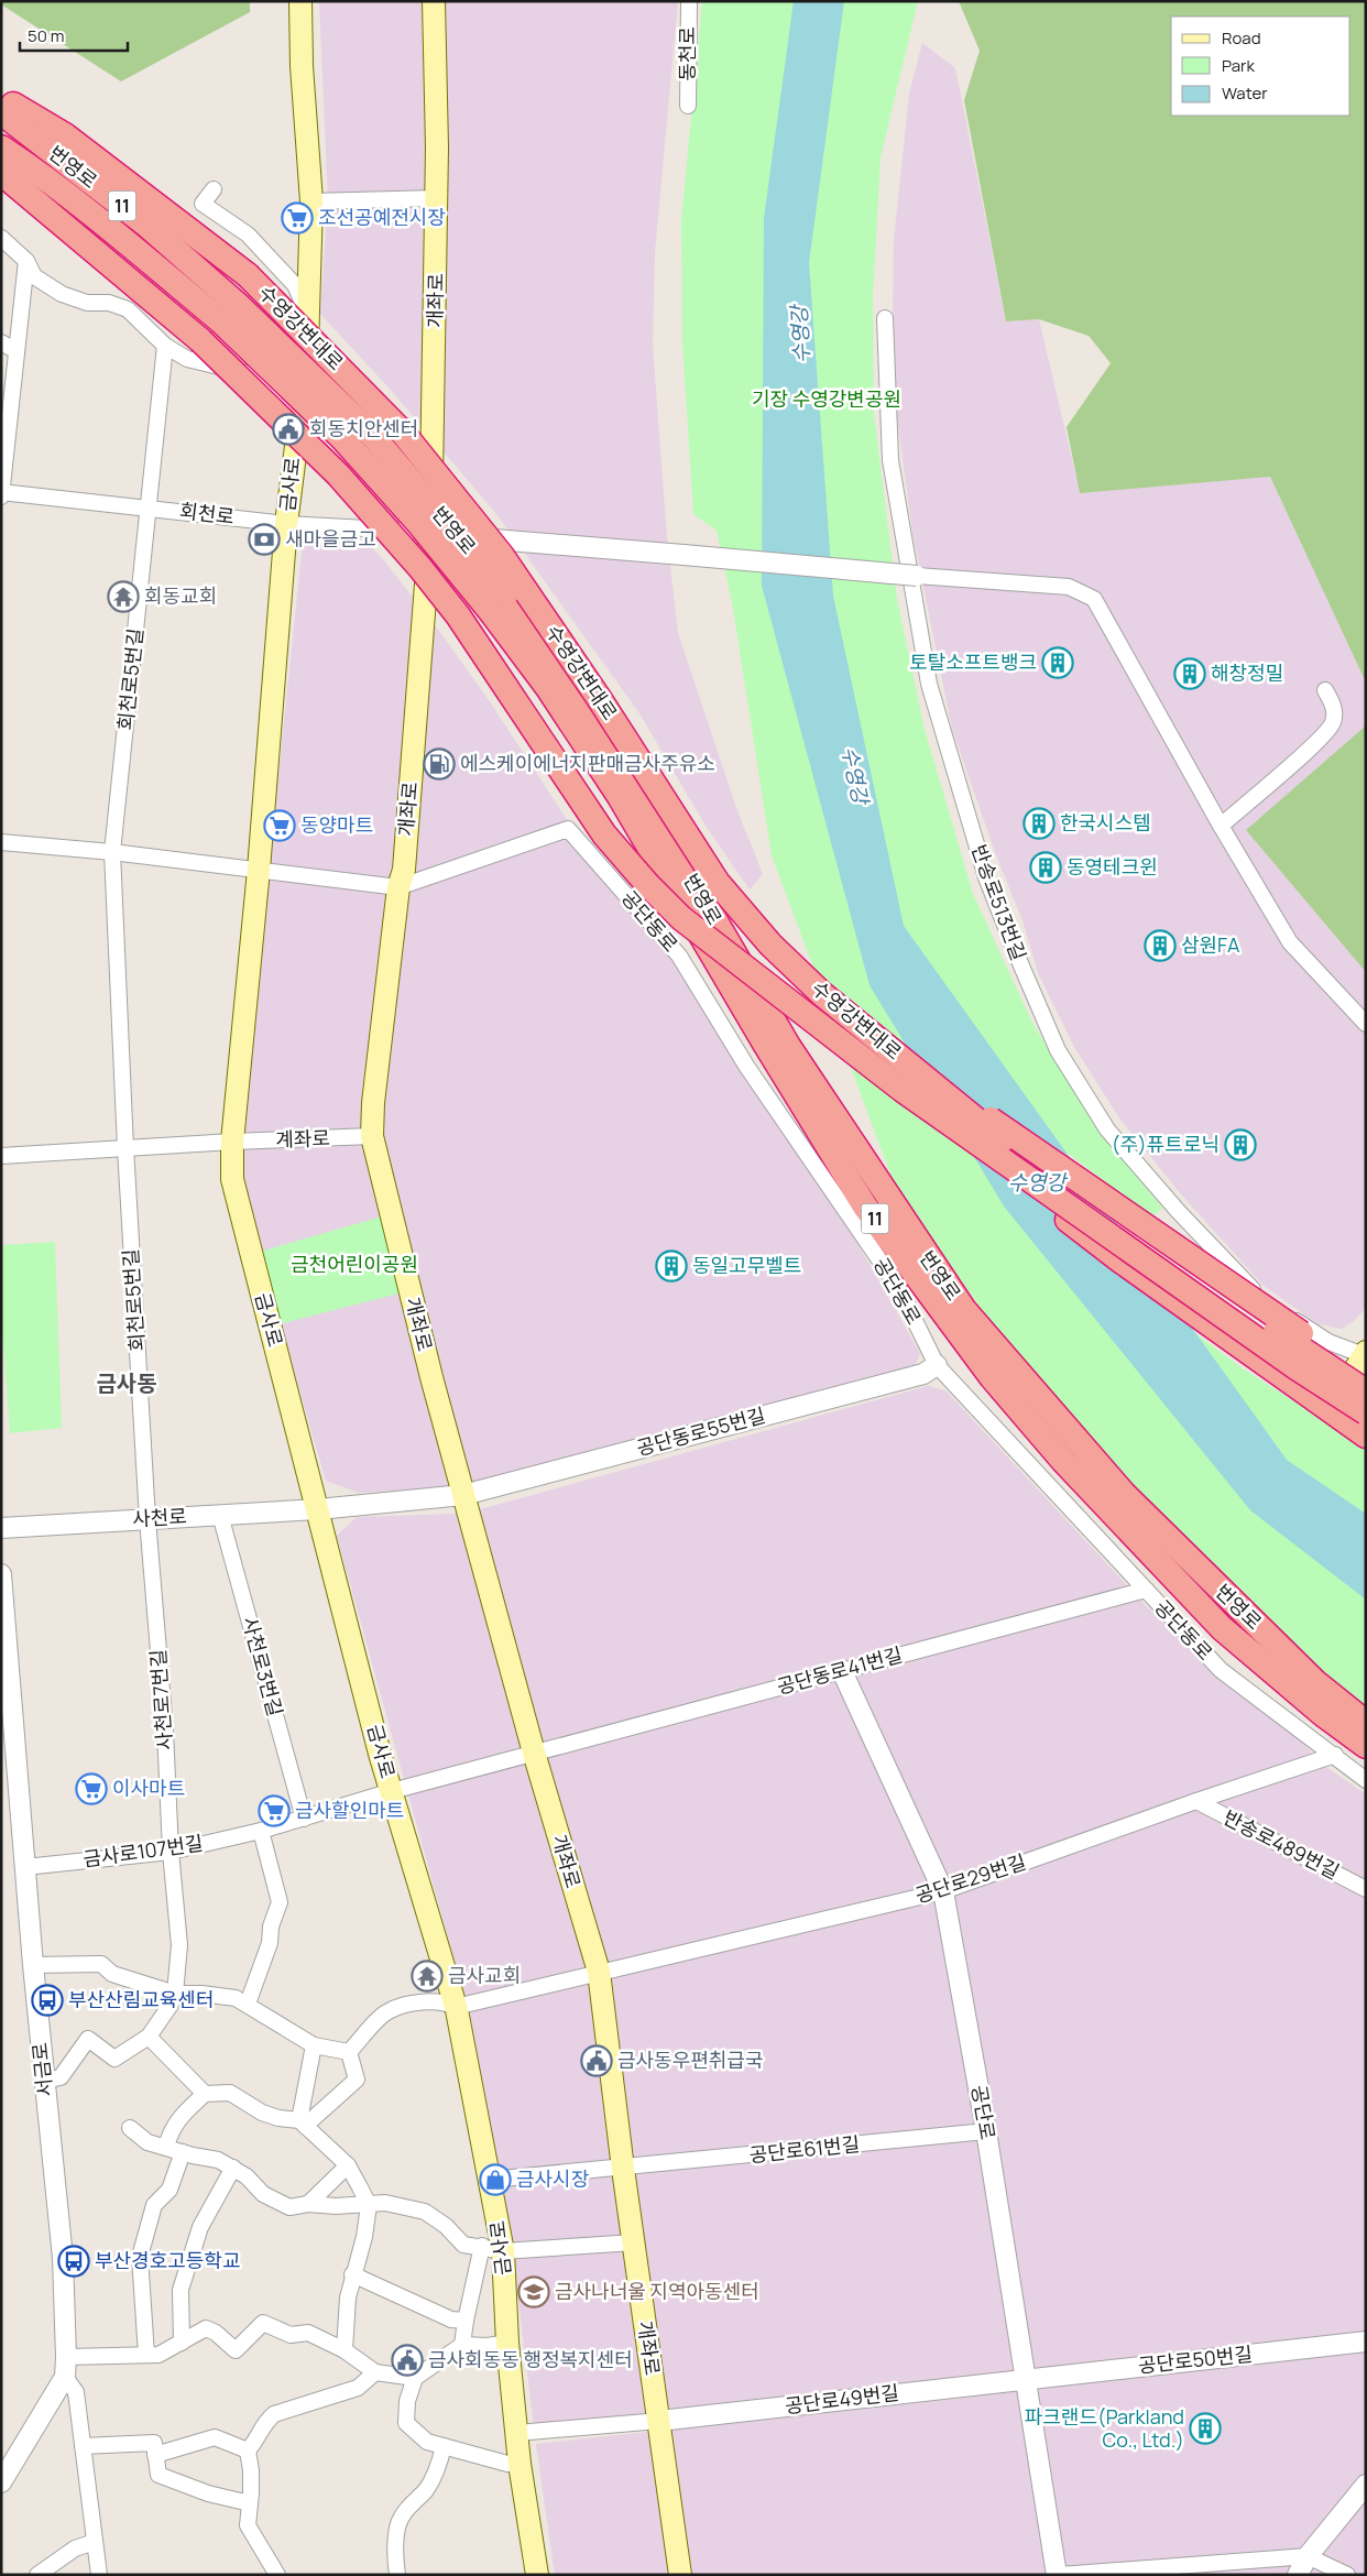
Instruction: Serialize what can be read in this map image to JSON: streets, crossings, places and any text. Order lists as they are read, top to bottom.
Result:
{
  "streets": {
    "highway": ["번영로", "11", "수영강변대로"],
    "main road": ["개좌로", "금사로"],
    "street": [
      "동천로",
      "회천로",
      "회천로5번길",
      "반송로513번길",
      "공단동로",
      "계좌로",
      "공단동로55번길",
      "사천로",
      "사천로3번길",
      "공단동로41번길",
      "사천로7번길",
      "반송로489번길",
      "금사로107번길",
      "공단로29번길",
      "서금로",
      "공단로",
      "공단로61번길",
      "공단로50번길",
      "공단로49번길"
    ]
  },
  "crossings": [
    ["개좌로", "회천로"],
    ["개좌로", "공단동로"],
    ["개좌로", "계좌로"],
    ["개좌로", "공단동로55번길"],
    ["개좌로", "공단동로41번길"],
    ["개좌로", "공단로29번길"],
    ["개좌로", "공단로61번길"],
    ["개좌로", "공단로49번길"],
    ["금사로", "회천로"],
    ["금사로", "계좌로"],
    ["금사로", "공단동로55번길"],
    ["금사로", "사천로"],
    ["금사로", "금사로107번길"],
    ["회천로", "회천로5번길"],
    ["회천로5번길", "사천로"],
    ["회천로5번길", "사천로7번길"],
    ["공단동로", "공단동로55번길"],
    ["공단동로", "공단동로41번길"],
    ["공단동로", "공단로29번길"],
    ["공단동로55번길", "사천로"],
    ["사천로", "사천로3번길"],
    ["사천로", "사천로7번길"],
    ["사천로3번길", "금사로107번길"],
    ["공단동로41번길", "공단로"],
    ["사천로7번길", "금사로107번길"],
    ["사천로7번길", "서금로"],
    ["반송로489번길", "공단로29번길"],
    ["금사로107번길", "서금로"],
    ["공단로29번길", "공단로"],
    ["공단로", "공단로61번길"],
    ["공단로", "공단로50번길"],
    ["공단로", "공단로49번길"],
    ["공단로50번길", "공단로49번길"]
  ],
  "districts": ["금사동"],
  "water": ["수영강"],
  "parks": ["기장 수영강변공원", "금천어린이공원"],
  "places": {
    "supermarket": [
      "조선공예전시장",
      "동양마트",
      "이사마트",
      "금사할인마트"
    ],
    "public building": ["회동치안센터", "금사동우편취급국", "금사회동동 행정복지센터"],
    "bank": ["새마을금고"],
    "temple": ["회동교회", "금사교회"],
    "building": [
      "토탈소프트뱅크",
      "해창정밀",
      "한국시스템",
      "동영테크윈",
      "삼원FA",
      "(주)퓨트로닉",
      "동일고무벨트",
      "파크랜드(Parkland Co., Ltd.)"
    ],
    "fuel station": ["에스케이에너지판매금사주유소"],
    "bus stop": ["부산산림교육센터", "부산경호고등학교"],
    "shop": ["금사시장"],
    "school or university": ["금사나너울 지역아동센터"]
  },
  "legend": ["Road", "Park", "Water"],
  "scale_bar": "50 m"
}
